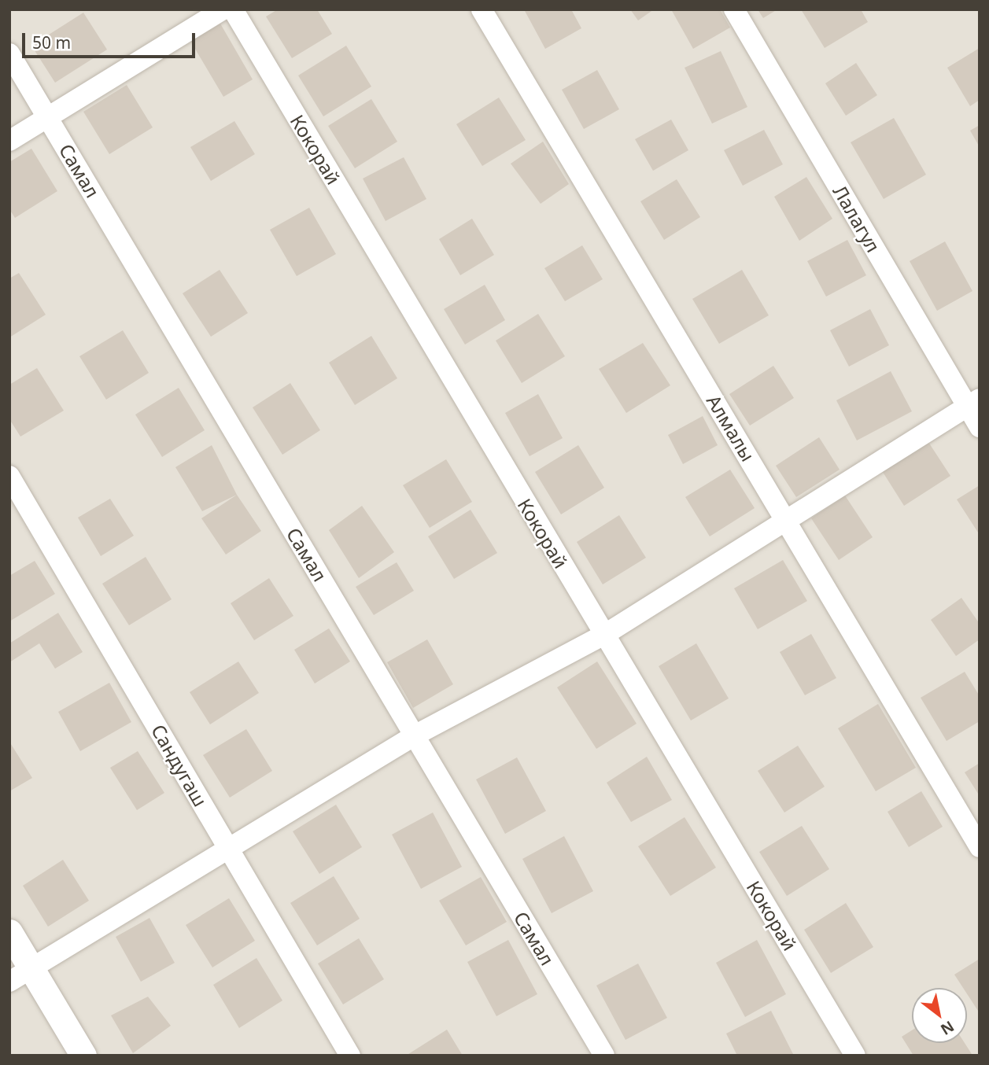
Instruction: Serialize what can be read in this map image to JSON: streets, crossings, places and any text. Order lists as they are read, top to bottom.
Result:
{
  "streets": {
    "street": [
      "Кокорай",
      "Самал",
      "Лалагул",
      "Алмалы",
      "Сандугаш"
    ]
  },
  "scale_bar": "50 m",
  "north": "bottom right"
}
